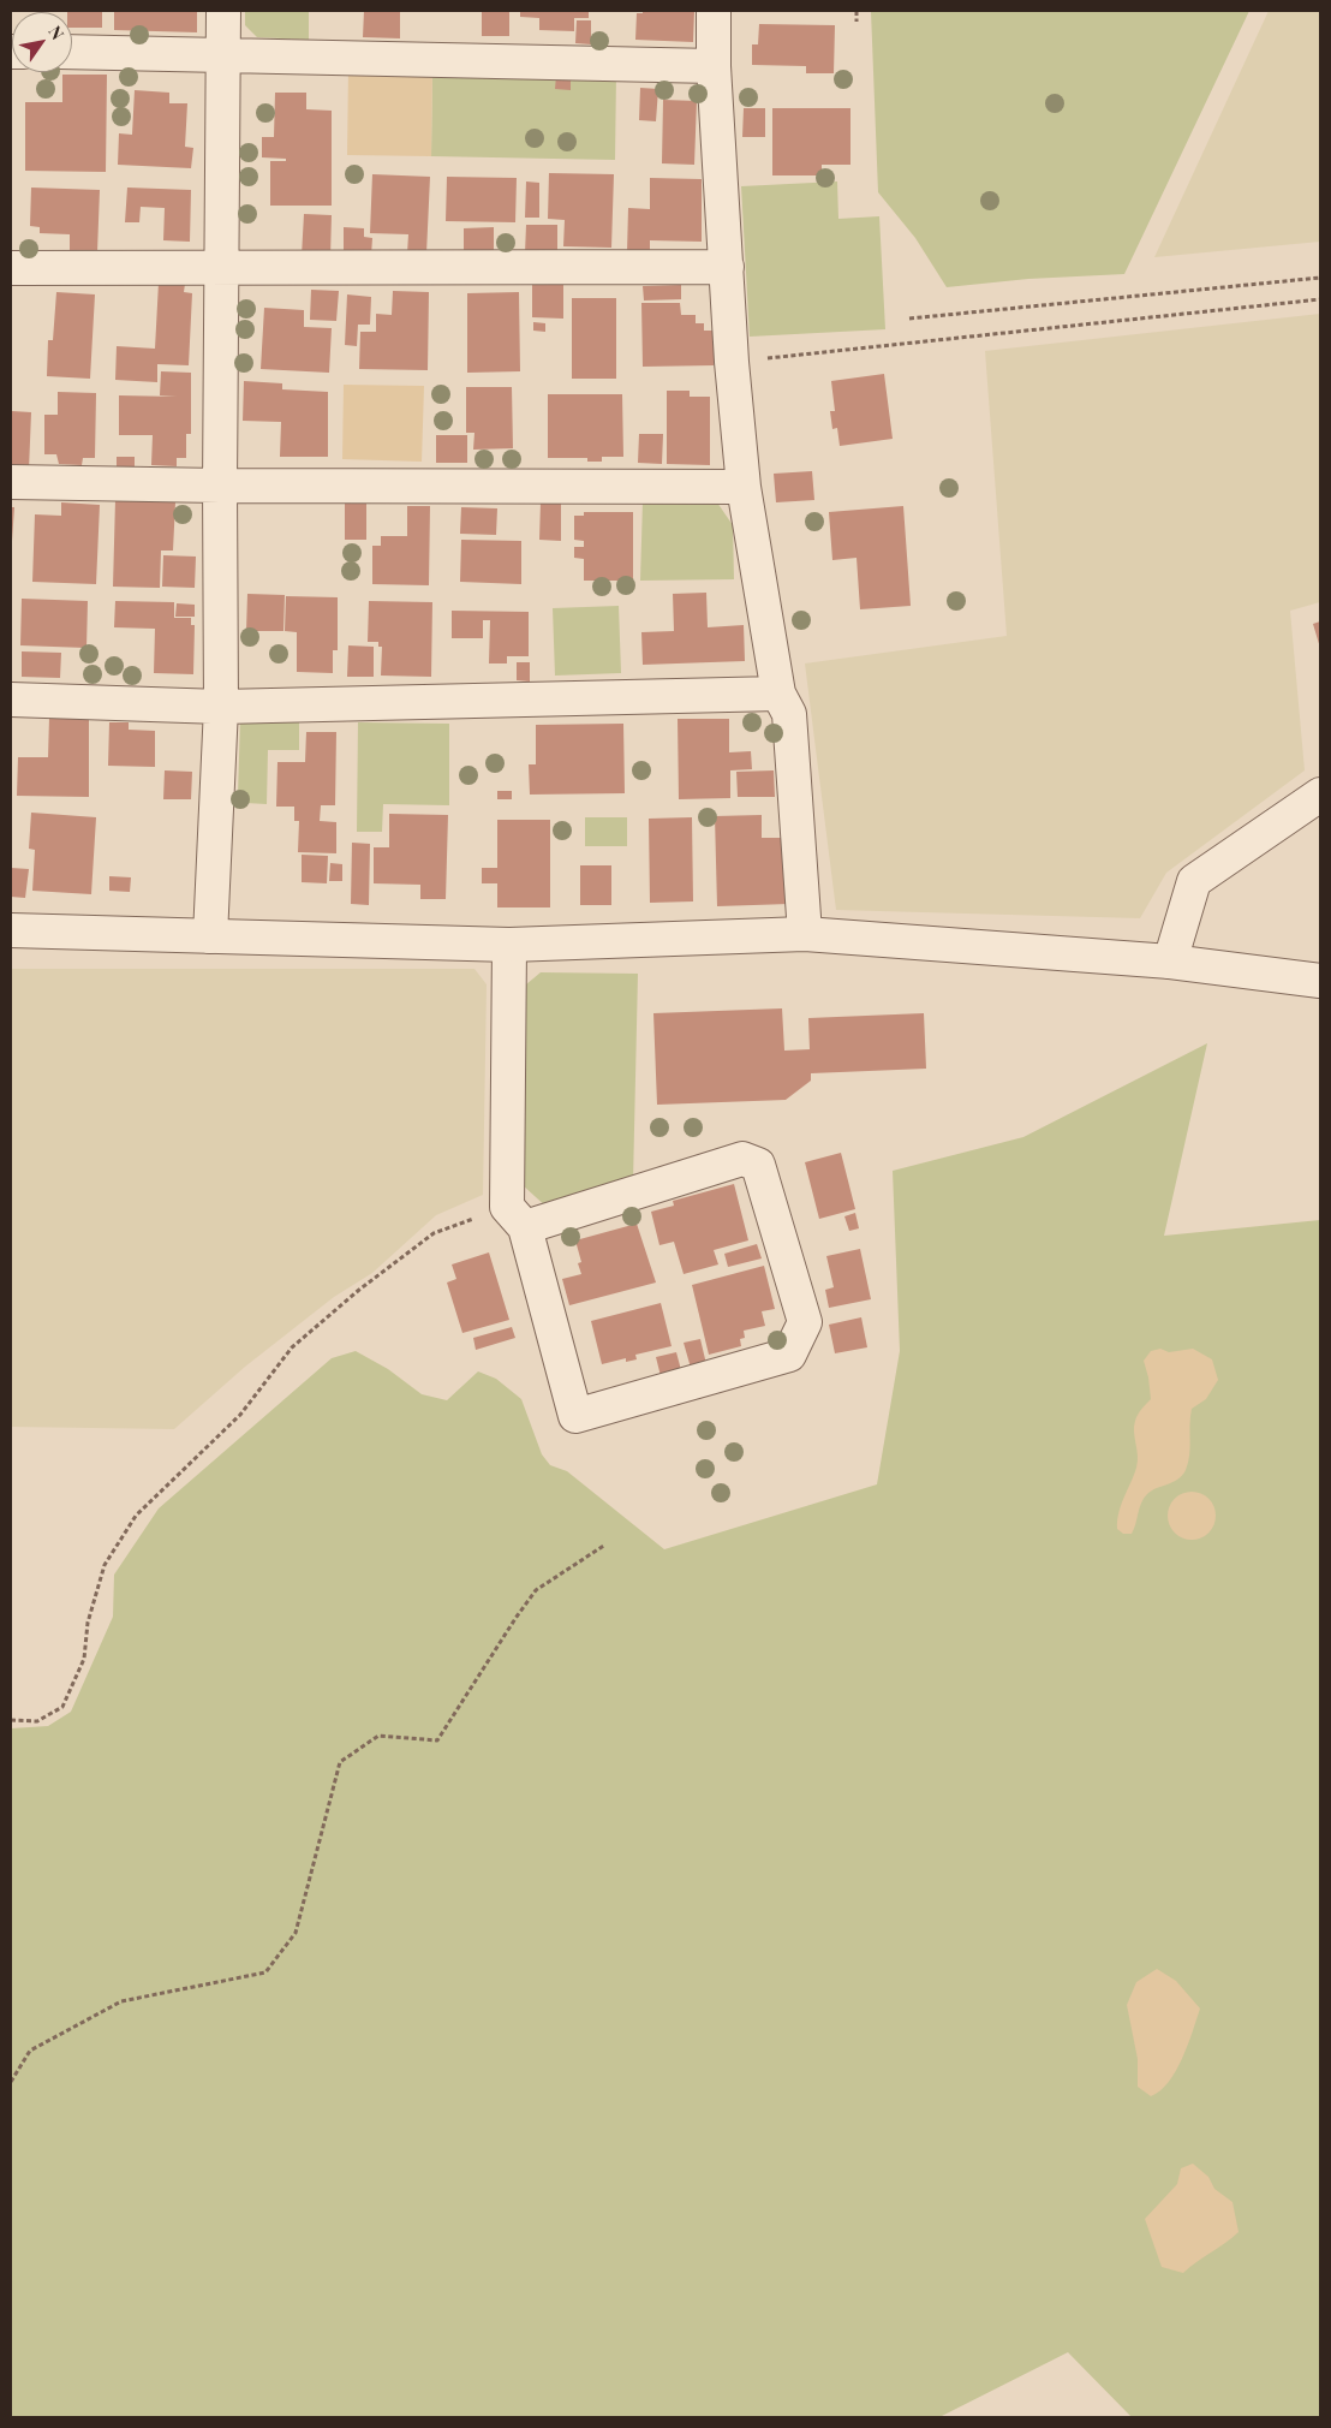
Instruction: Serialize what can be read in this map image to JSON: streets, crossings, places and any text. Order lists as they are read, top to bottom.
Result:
{
  "north": "top right"
}
